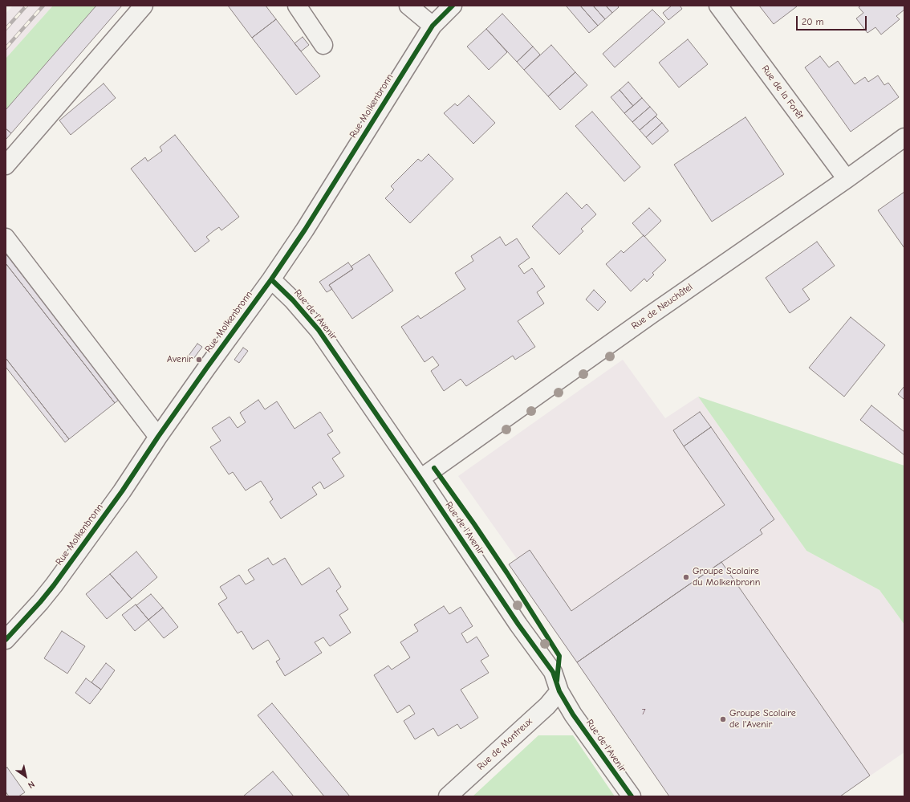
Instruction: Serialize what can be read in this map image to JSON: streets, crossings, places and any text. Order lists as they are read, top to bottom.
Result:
{
  "streets": {
    "street": [
      "Rue de la Forêt",
      "Rue Molkenbronn",
      "Rue de Neuchâtel",
      "Rue de l'Avenir",
      "Rue de Montreux"
    ]
  },
  "crossings": [
    ["Rue de la Forêt", "Rue de Neuchâtel"],
    ["Rue Molkenbronn", "Rue de l'Avenir"],
    ["Rue de Neuchâtel", "Rue de l'Avenir"],
    ["Rue de l'Avenir", "Rue de Montreux"]
  ],
  "places": ["Avenir", "Groupe Scolaire du Molkenbronn", "Groupe Scolaire de l'Avenir"],
  "house_numbers": ["7"],
  "scale_bar": "20 m",
  "north": "bottom right"
}
